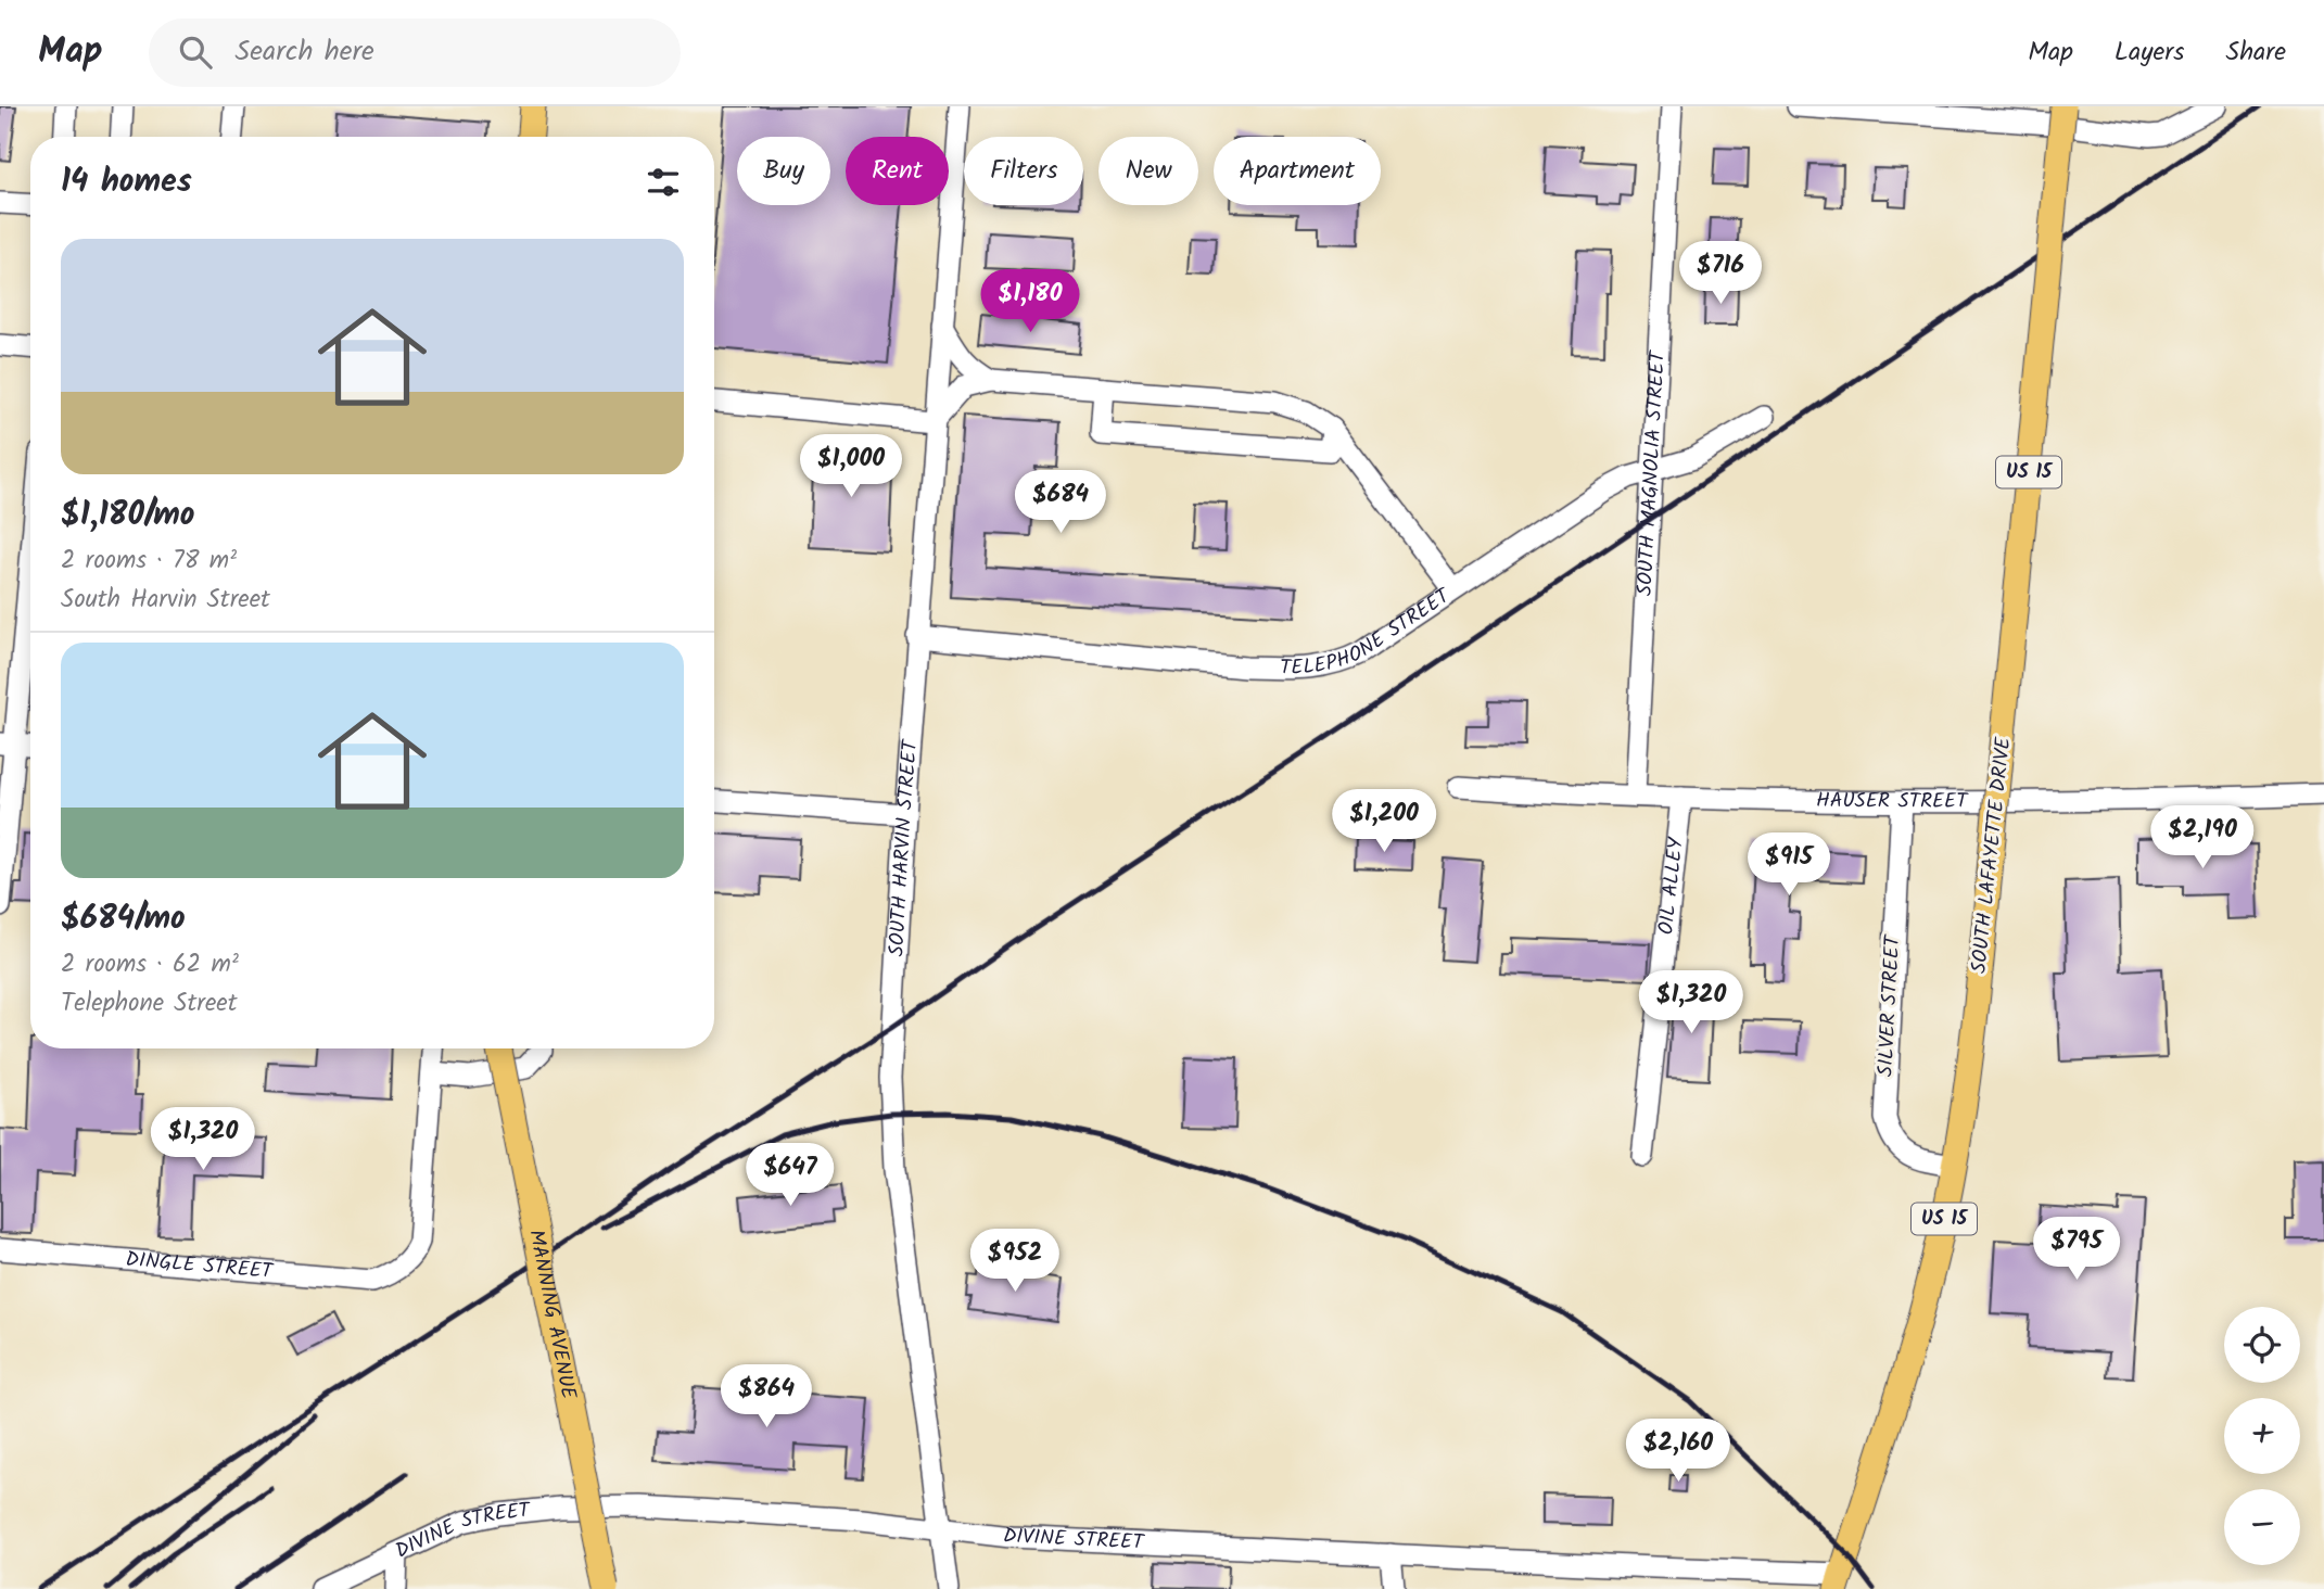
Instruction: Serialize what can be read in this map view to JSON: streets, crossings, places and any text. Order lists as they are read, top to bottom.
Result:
{
  "streets": {
    "main road": ["US 15", "SOUTH LAFAYETTE DRIVE", "MANNING AVENUE"],
    "street": [
      "SOUTH MAGNOLIA STREET",
      "TELEPHONE STREET",
      "HAUSER STREET",
      "SOUTH HARVIN STREET",
      "OIL ALLEY",
      "SILVER STREET",
      "DINGLE STREET",
      "DIVINE STREET"
    ]
  },
  "crossings": [
    ["SOUTH MAGNOLIA STREET", "TELEPHONE STREET"],
    ["SOUTH MAGNOLIA STREET", "HAUSER STREET"],
    ["TELEPHONE STREET", "SOUTH HARVIN STREET"],
    ["HAUSER STREET", "OIL ALLEY"],
    ["HAUSER STREET", "SILVER STREET"],
    ["SOUTH HARVIN STREET", "DIVINE STREET"],
    ["SOUTH LAFAYETTE DRIVE", "SILVER STREET"],
    ["SOUTH LAFAYETTE DRIVE", "DIVINE STREET"]
  ],
  "page": {
    "header": "Map",
    "search": "Search here",
    "nav": ["Map", "Layers", "Share"],
    "chip": [
      "Buy",
      "Rent",
      "Filters",
      "New",
      "Apartment"
    ],
    "heading": "14 homes",
    "list": [
      {
        "name": "$1,180/mo",
        "note": "2 rooms · 78 m² · South Harvin Street"
      },
      {
        "name": "$684/mo",
        "note": "2 rooms · 62 m² · Telephone Street"
      }
    ],
    "price": [
      "$716",
      "$1,180",
      "$1,000",
      "$684",
      "$1,200",
      "$2,190",
      "$915",
      "$1,320",
      "$1,320",
      "$647",
      "$795",
      "$952",
      "$864",
      "$2,160"
    ],
    "map_buttons": ["+", "−"]
  }
}
